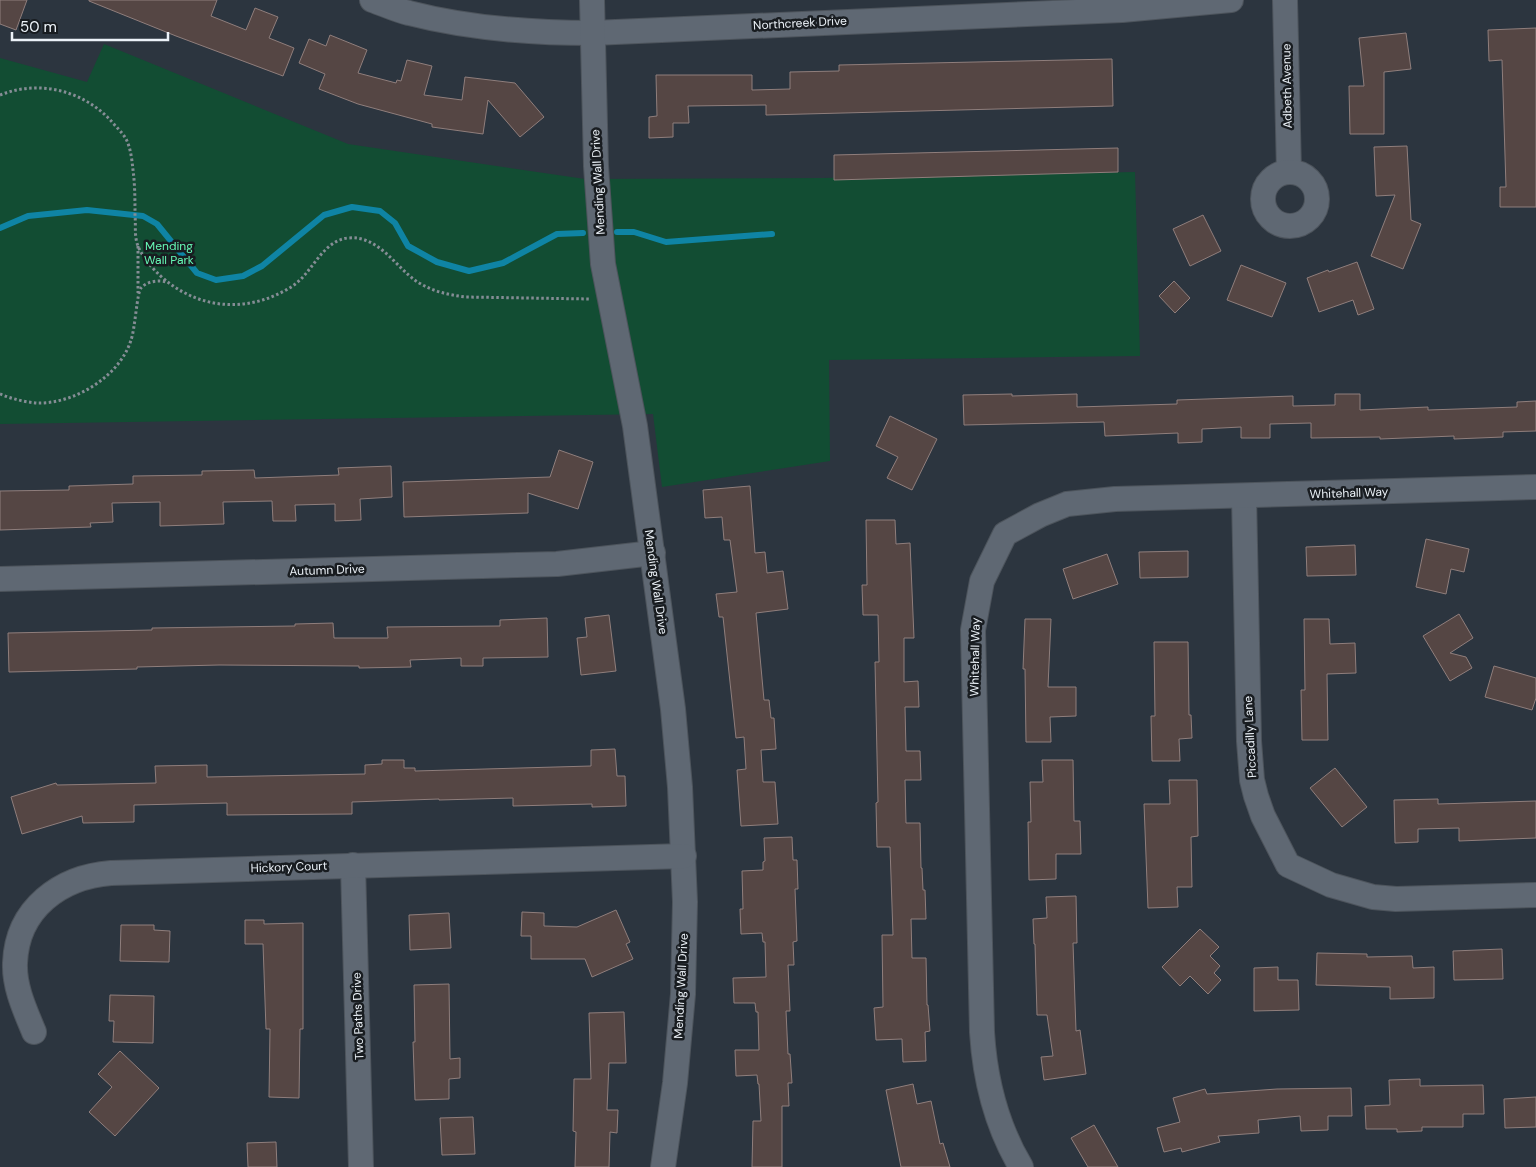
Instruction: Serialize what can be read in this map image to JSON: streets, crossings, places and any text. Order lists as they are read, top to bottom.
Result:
{
  "streets": {
    "street": [
      "Northcreek Drive",
      "Adbeth Avenue",
      "Mending Wall Drive",
      "Whitehall Way",
      "Autumn Drive",
      "Piccadilly Lane",
      "Hickory Court",
      "Two Paths Drive"
    ]
  },
  "crossings": [
    ["Northcreek Drive", "Mending Wall Drive"],
    ["Mending Wall Drive", "Autumn Drive"],
    ["Mending Wall Drive", "Hickory Court"],
    ["Whitehall Way", "Piccadilly Lane"],
    ["Hickory Court", "Two Paths Drive"]
  ],
  "parks": ["Mending Wall Park"],
  "scale_bar": "50 m"
}
